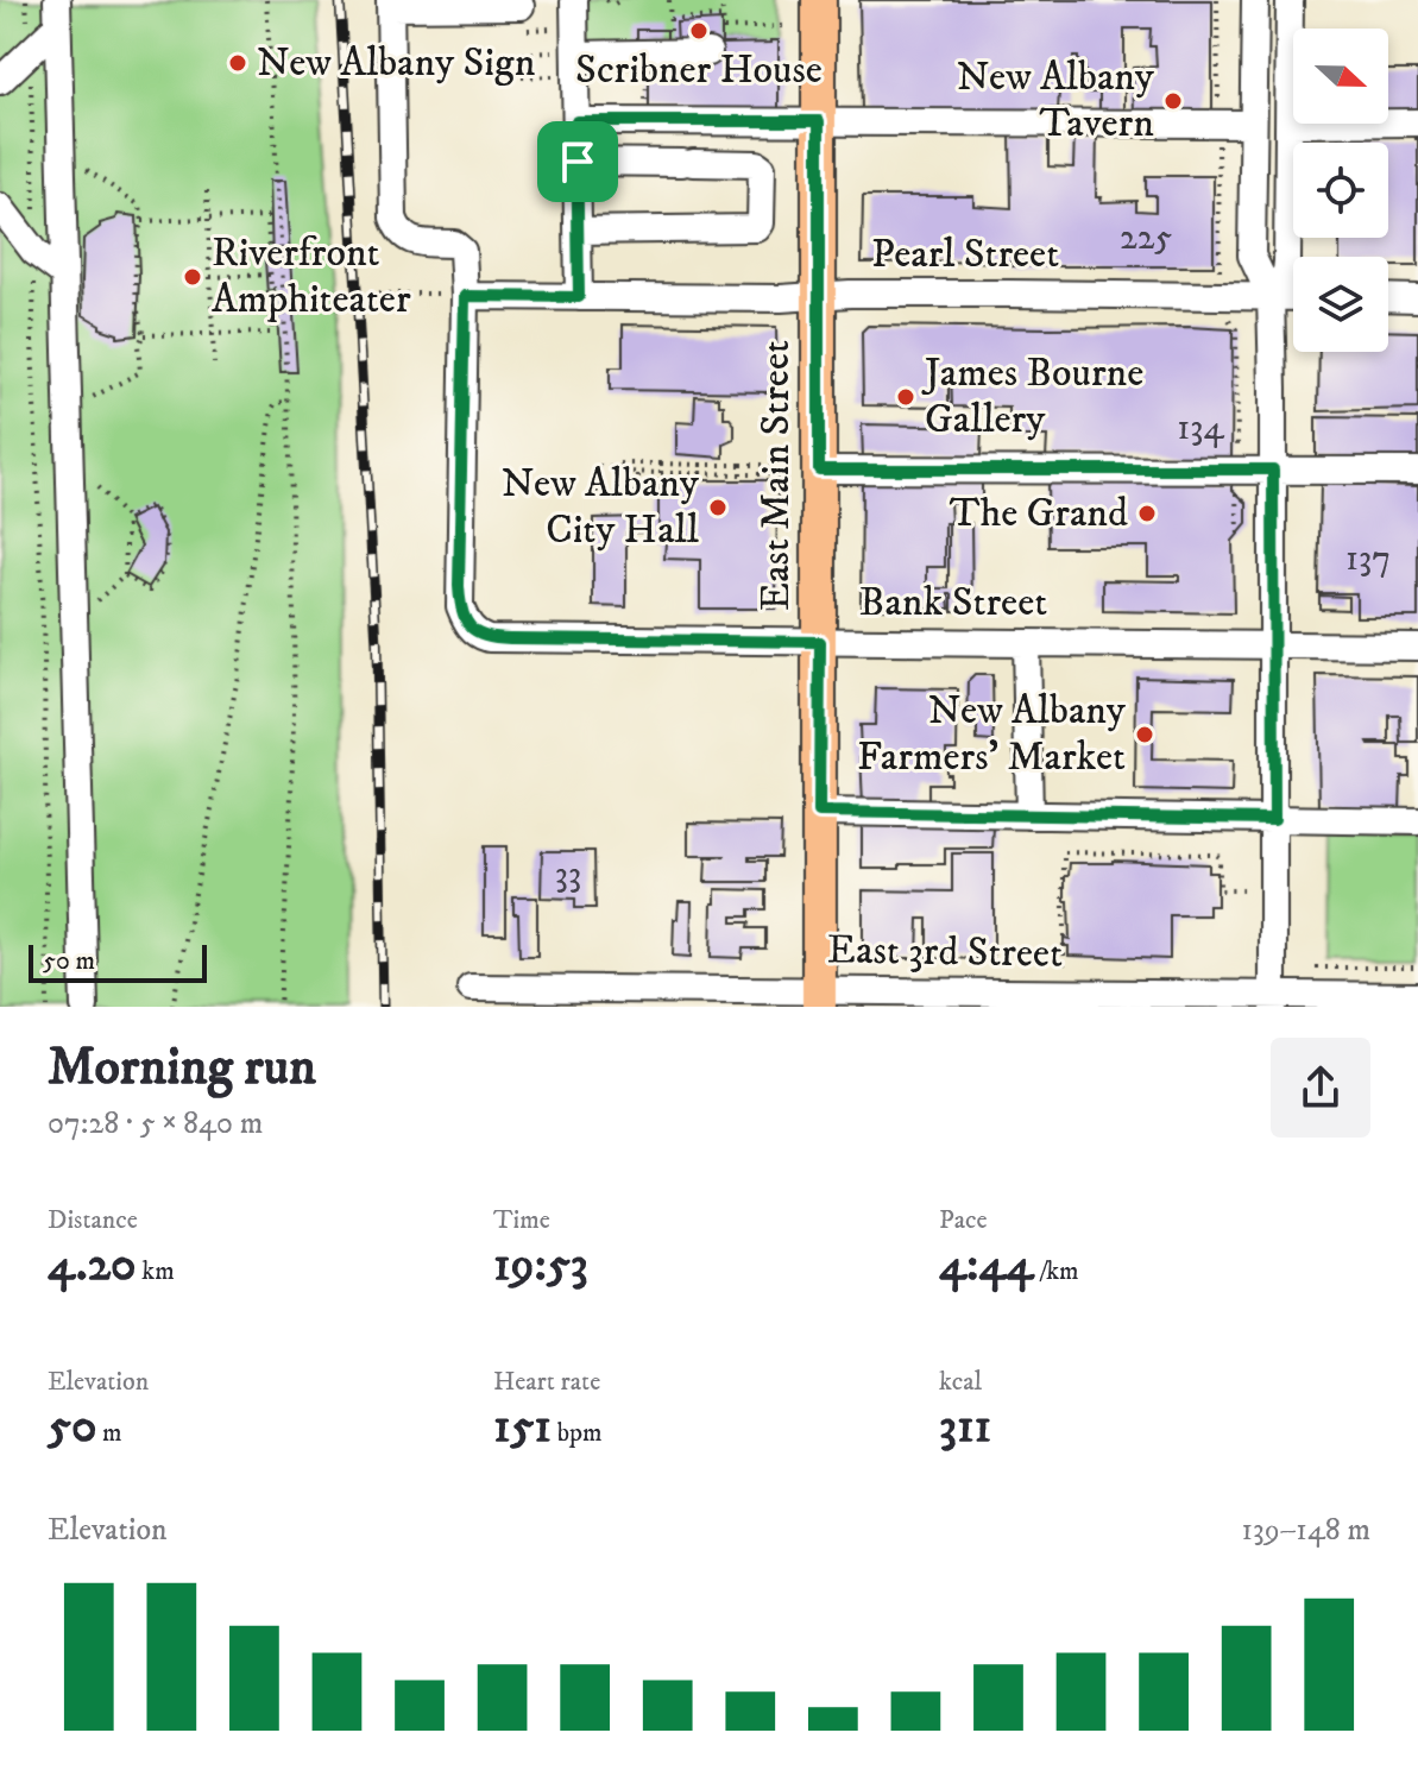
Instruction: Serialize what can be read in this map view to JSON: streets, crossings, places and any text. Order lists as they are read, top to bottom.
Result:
{
  "streets": {
    "main road": ["East Main Street"],
    "street": ["Pearl Street", "Bank Street", "East 3rd Street"]
  },
  "crossings": [
    ["Pearl Street", "East Main Street"],
    ["Pearl Street", "Bank Street"],
    ["East Main Street", "Bank Street"],
    ["East Main Street", "East 3rd Street"]
  ],
  "places": [
    "Scribner House",
    "New Albany Sign",
    "New Albany Tavern",
    "Riverfront Amphiteater",
    "James Bourne Gallery",
    "New Albany City Hall",
    "The Grand",
    "New Albany Farmers' Market"
  ],
  "house_numbers": [
    "225",
    "134",
    "137",
    "33"
  ],
  "scale_bar": "50 m",
  "north": "right",
  "page": {
    "scale": "50 m",
    "heading": ["Morning run", "07:28 · 5 × 840 m"],
    "stats": [
      ["Distance", "4.20 km"],
      ["Time", "19:53"],
      ["Pace", "4:44 /km"],
      ["Elevation", "50 m"],
      ["Heart rate", "151 bpm"],
      ["kcal", "311"]
    ],
    "chart": ["Elevation", "139–148 m"]
  }
}
